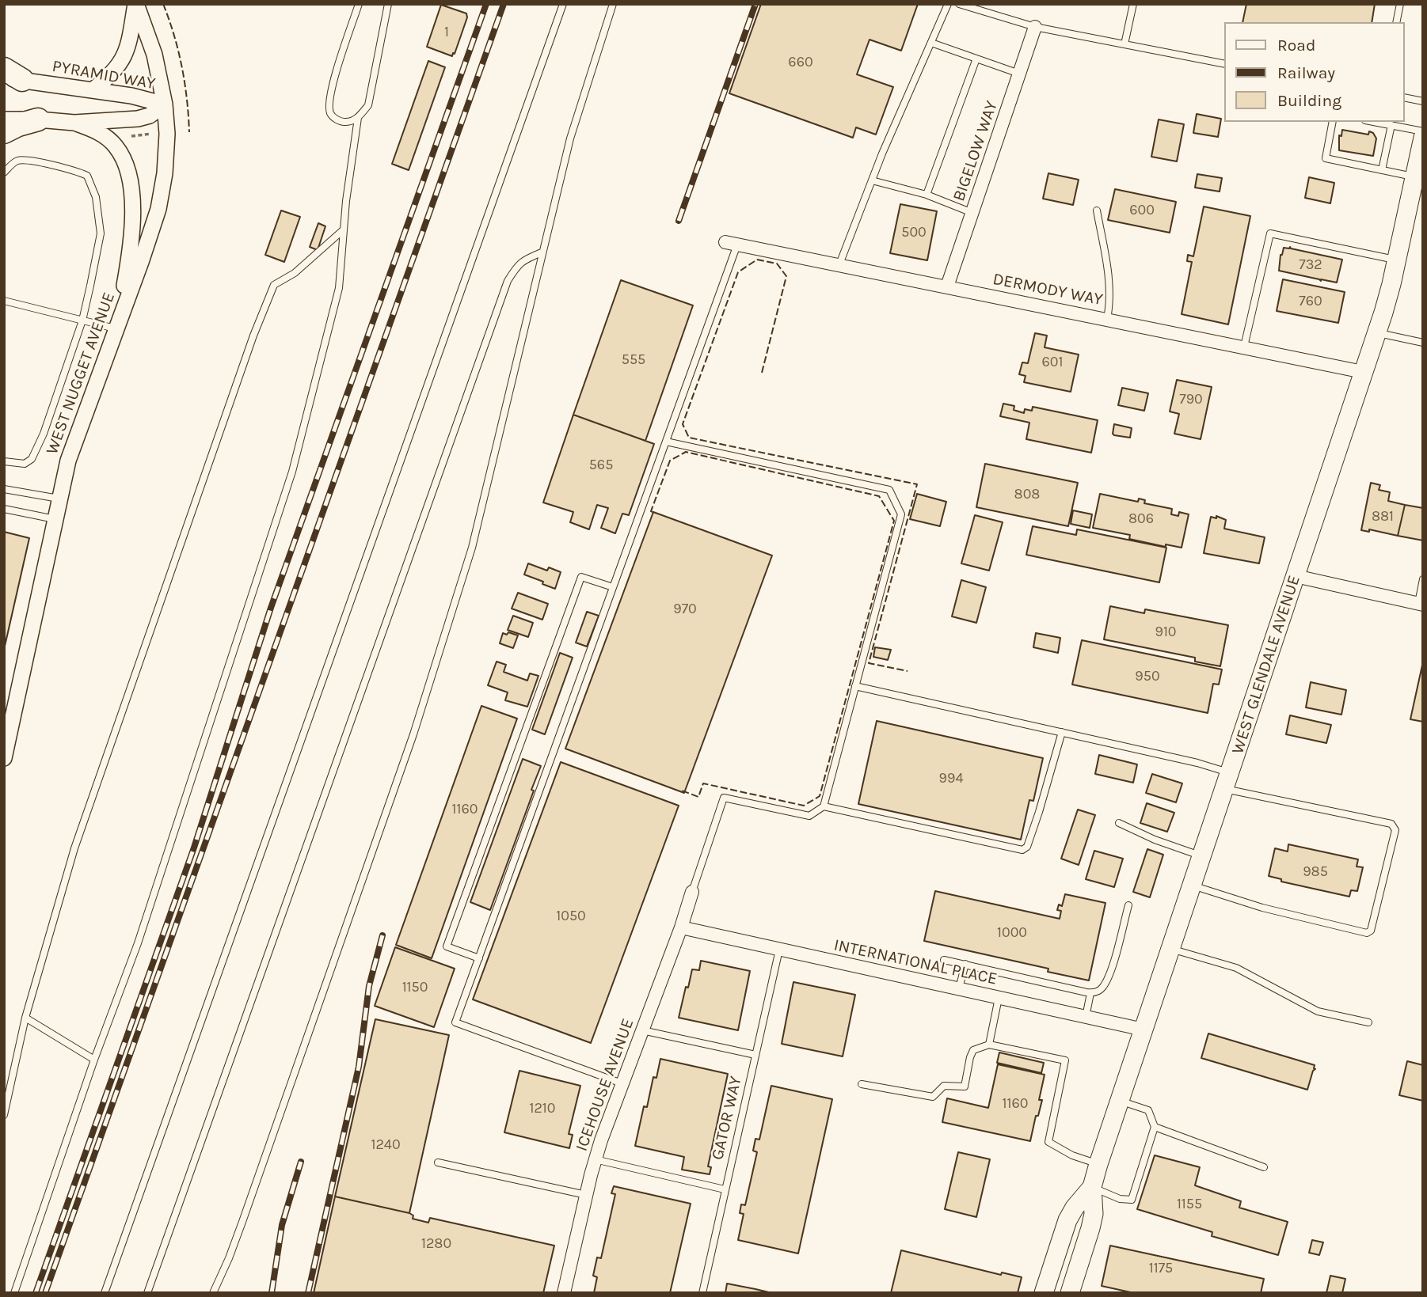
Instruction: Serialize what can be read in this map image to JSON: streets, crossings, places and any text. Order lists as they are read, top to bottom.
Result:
{
  "streets": {
    "main road": ["WEST GLENDALE AVENUE"],
    "street": [
      "PYRAMID WAY",
      "BIGELOW WAY",
      "DERMODY WAY",
      "WEST NUGGET AVENUE",
      "INTERNATIONAL PLACE",
      "ICEHOUSE AVENUE"
    ],
    "lane": ["GATOR WAY"]
  },
  "crossings": [
    ["PYRAMID WAY", "WEST NUGGET AVENUE"],
    ["BIGELOW WAY", "DERMODY WAY"],
    ["DERMODY WAY", "WEST GLENDALE AVENUE"],
    ["WEST GLENDALE AVENUE", "INTERNATIONAL PLACE"],
    ["INTERNATIONAL PLACE", "ICEHOUSE AVENUE"],
    ["INTERNATIONAL PLACE", "GATOR WAY"]
  ],
  "house_numbers": [
    "1",
    "660",
    "600",
    "500",
    "732",
    "760",
    "555",
    "601",
    "790",
    "565",
    "808",
    "881",
    "806",
    "970",
    "910",
    "950",
    "994",
    "1160",
    "985",
    "1050",
    "1000",
    "1150",
    "1160",
    "1210",
    "1240",
    "1155",
    "1280",
    "1175"
  ],
  "legend": ["Road", "Railway", "Building"]
}
